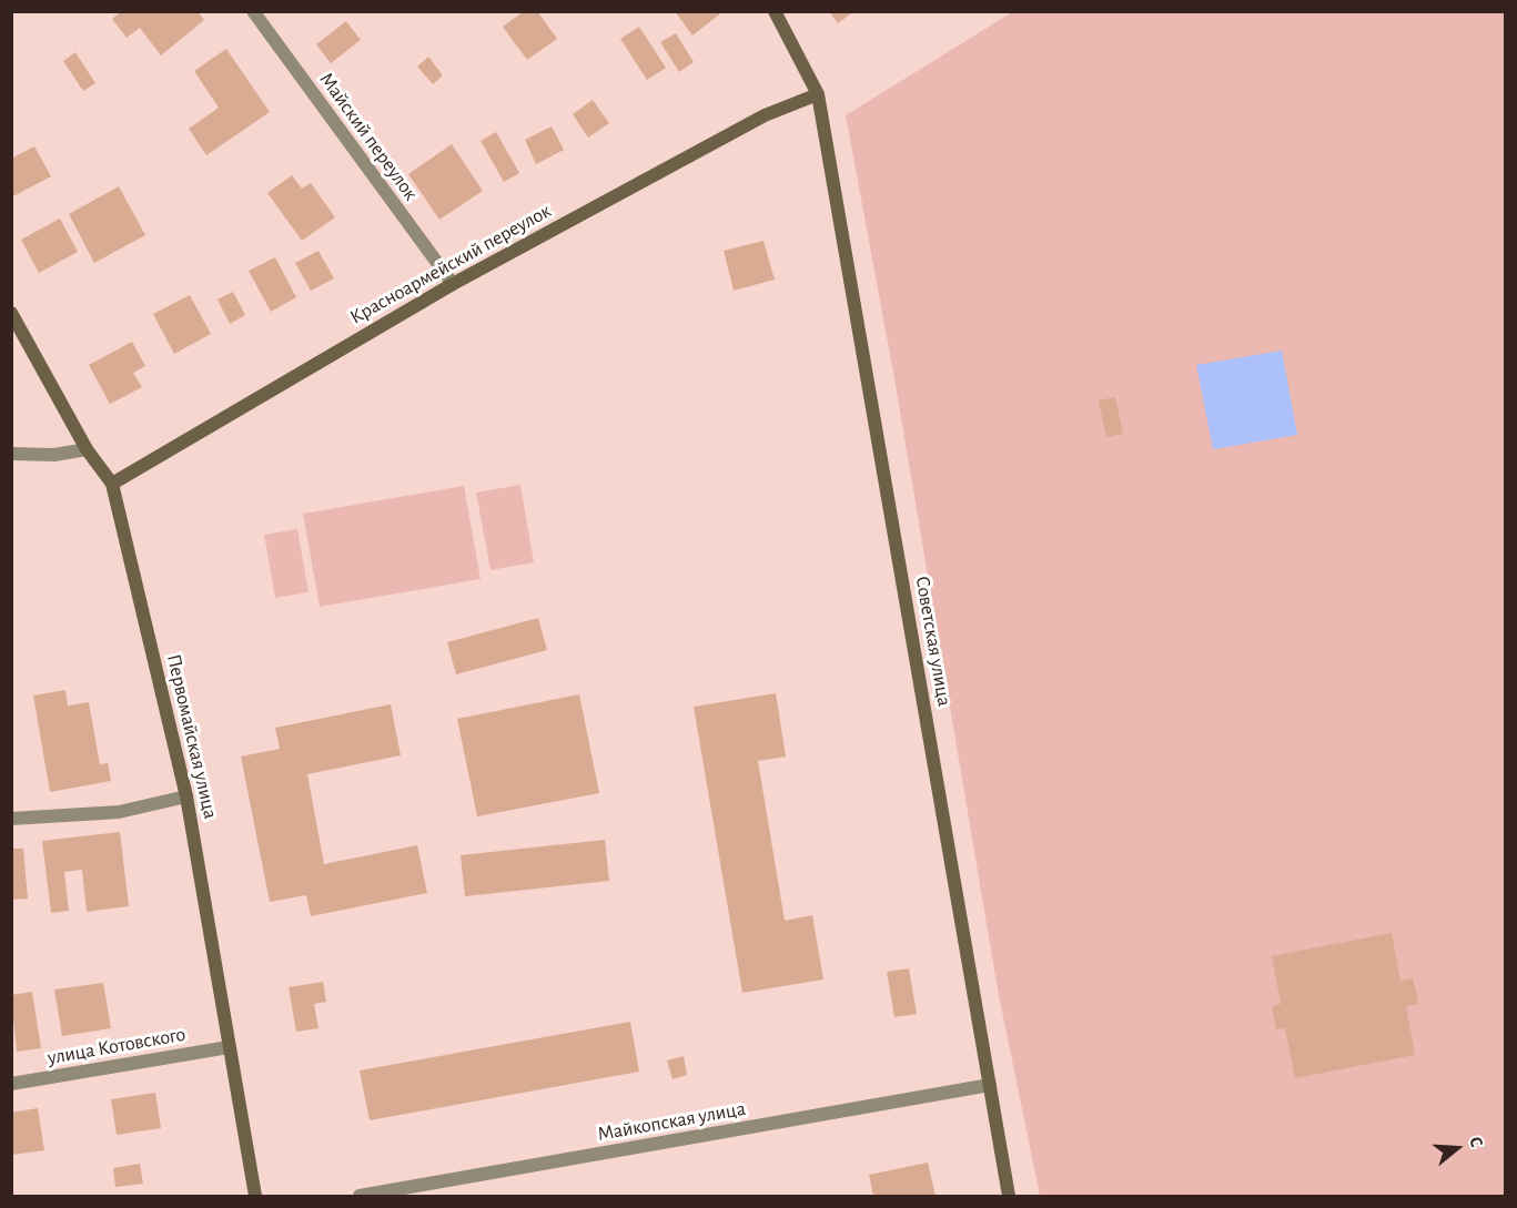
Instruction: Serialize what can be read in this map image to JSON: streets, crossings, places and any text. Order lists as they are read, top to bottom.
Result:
{
  "streets": {
    "street": [
      "Майский переулок",
      "Красноармейский переулок",
      "Советская улица",
      "Первомайская улица",
      "улица Котовского",
      "Майкопская улица"
    ]
  },
  "crossings": [
    ["Майский переулок", "Красноармейский переулок"],
    ["Красноармейский переулок", "Советская улица"],
    ["Красноармейский переулок", "Первомайская улица"],
    ["Советская улица", "Майкопская улица"],
    ["Первомайская улица", "улица Котовского"]
  ],
  "north": "right"
}
